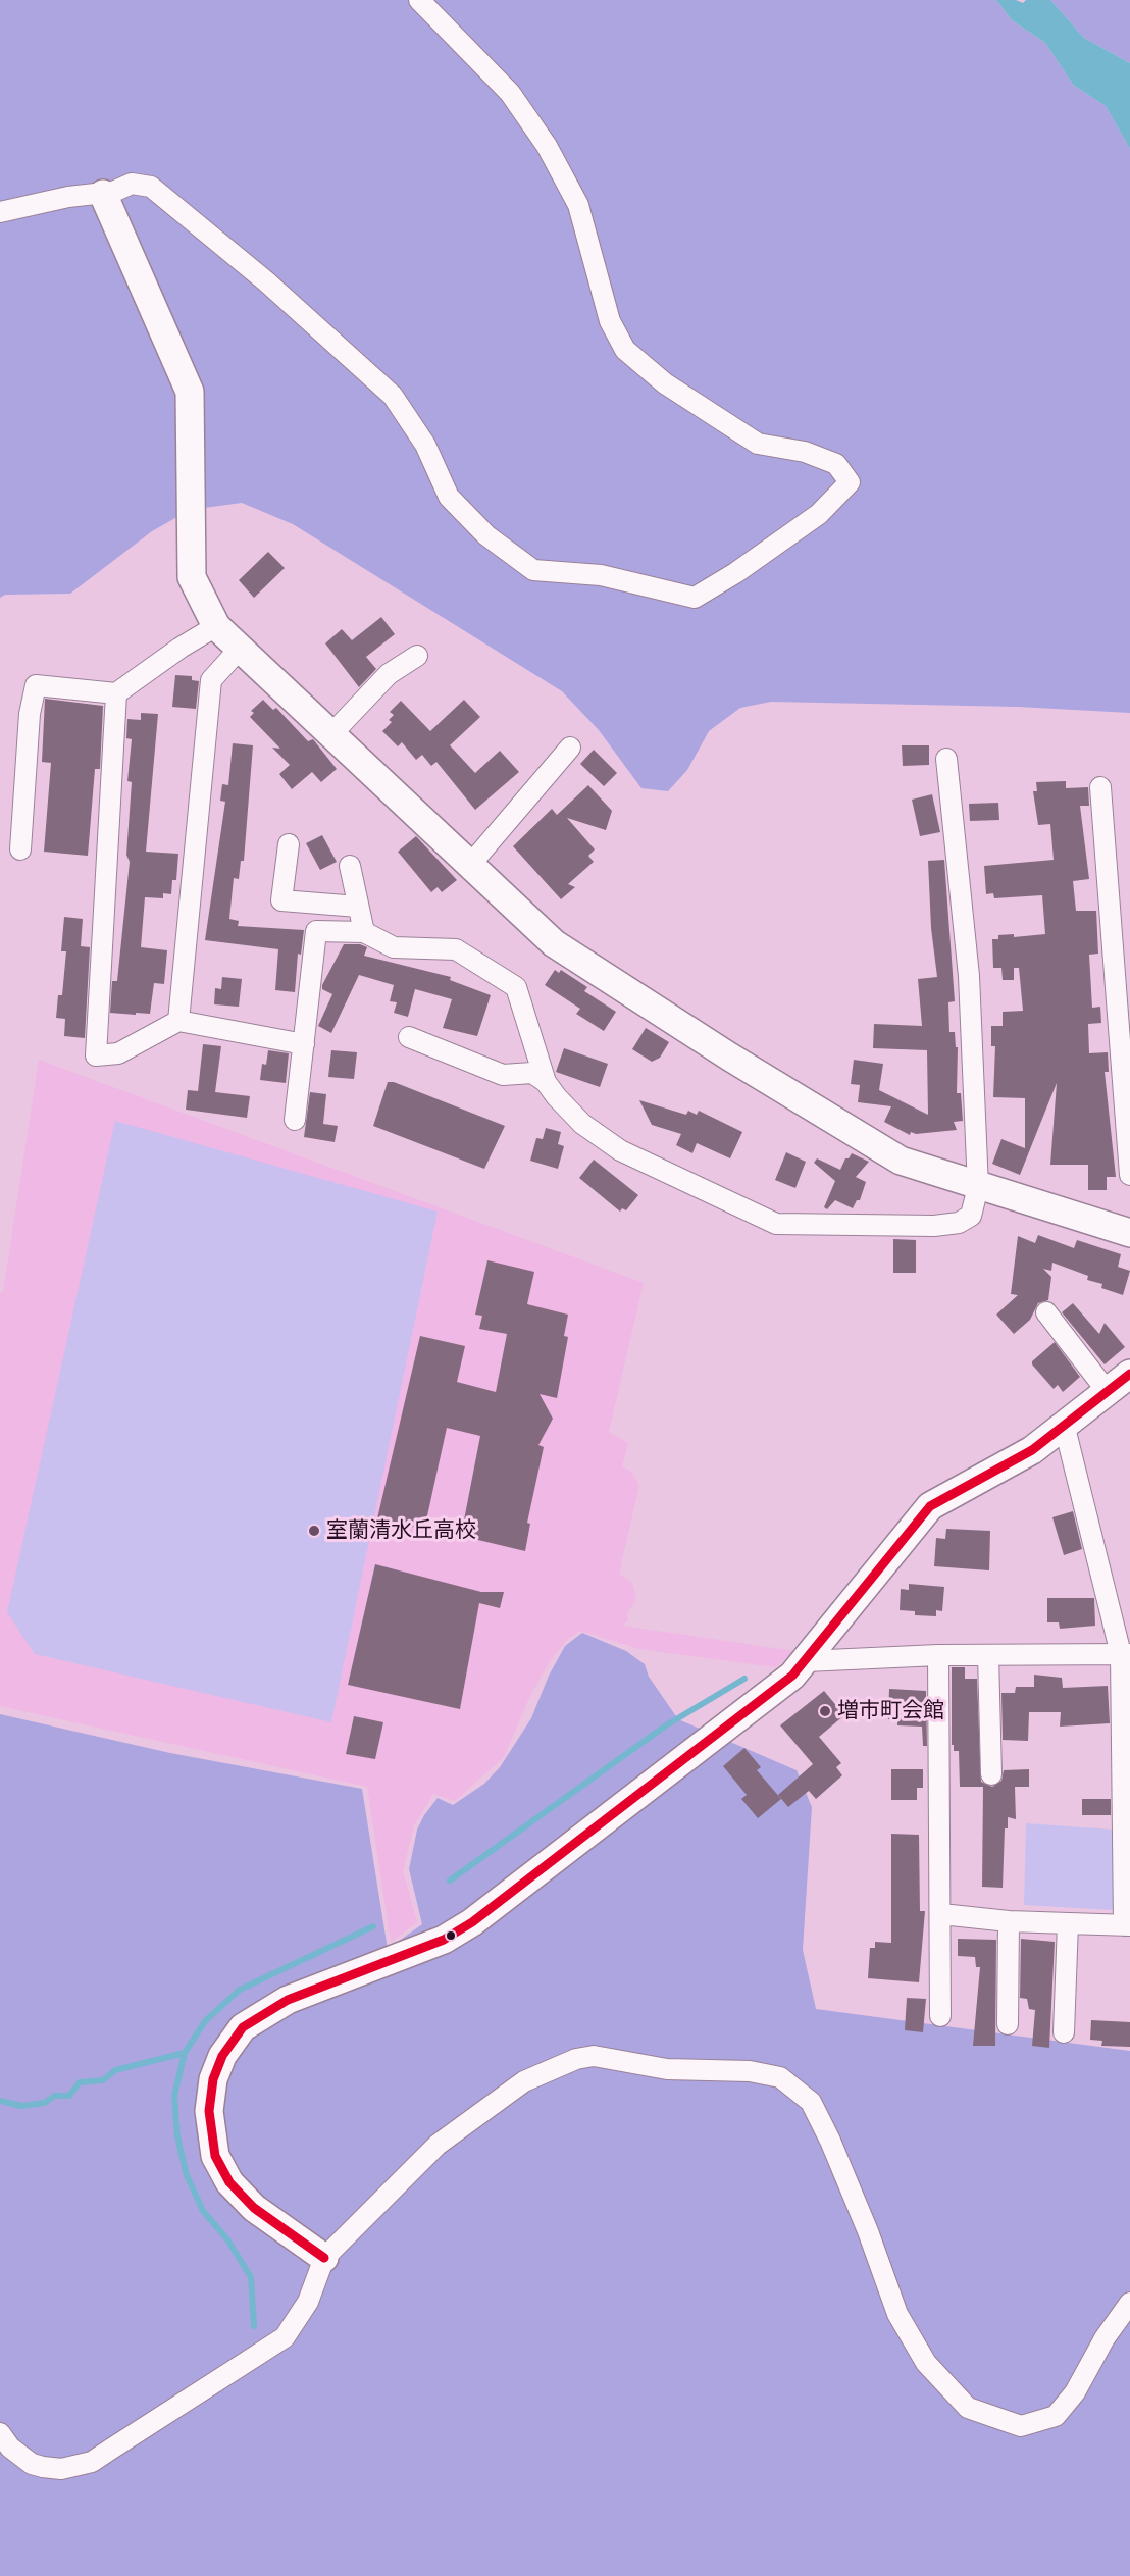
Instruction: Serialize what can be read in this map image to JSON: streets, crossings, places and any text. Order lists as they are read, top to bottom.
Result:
{
  "places": ["室蘭清水丘高校", "増市町会館"]
}
